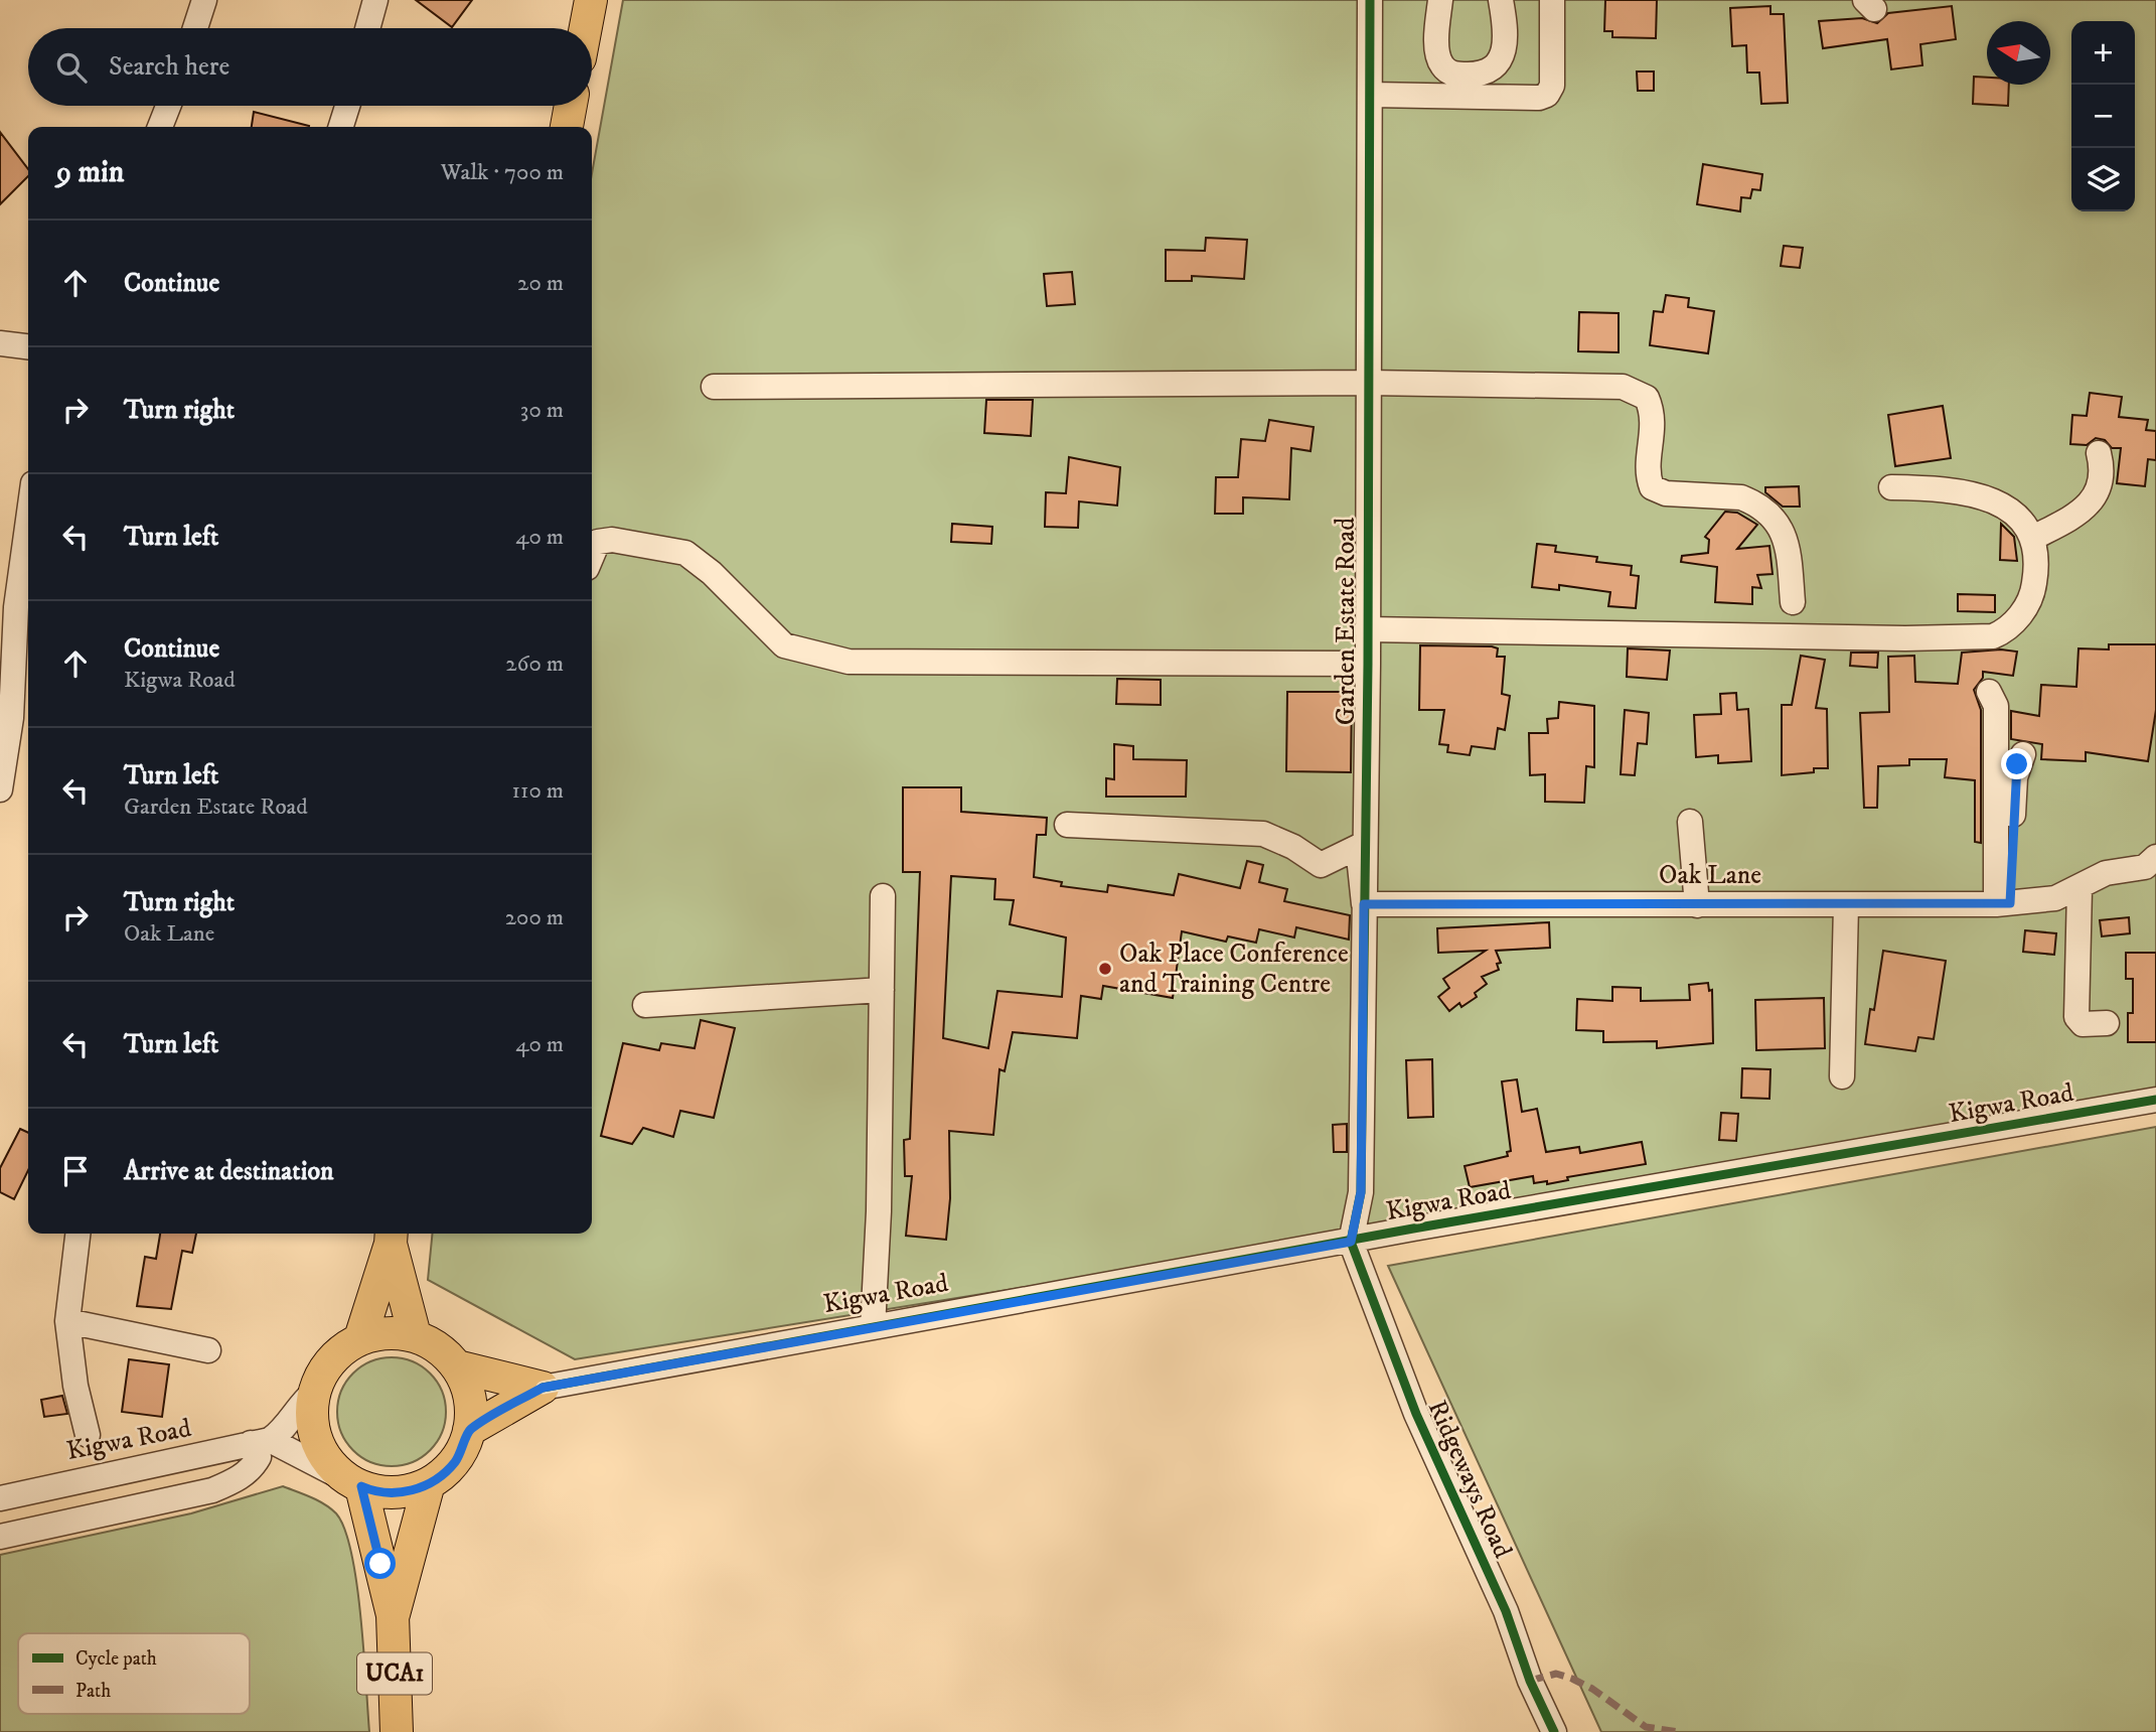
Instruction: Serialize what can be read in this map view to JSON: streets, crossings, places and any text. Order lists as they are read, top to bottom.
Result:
{
  "streets": {
    "main road": ["UCA1"],
    "street": [
      "Garden Estate Road",
      "Oak Lane",
      "Kigwa Road",
      "Ridgeways Road"
    ]
  },
  "crossings": [
    ["Garden Estate Road", "Oak Lane"],
    ["Garden Estate Road", "Kigwa Road"],
    ["Garden Estate Road", "Ridgeways Road"],
    ["Kigwa Road", "Ridgeways Road"]
  ],
  "places": ["Oak Place Conference and Training Centre"],
  "legend": ["Cycle path", "Path"],
  "north": "left",
  "page": {
    "map_buttons": ["+", "−"],
    "search": "Search here",
    "heading": ["9 min", "Walk · 700 m"],
    "list": [
      ["Continue", "20 m"],
      ["Turn right", "30 m"],
      ["Turn left", "40 m"],
      ["Continue", "Kigwa Road", "260 m"],
      ["Turn left", "Garden Estate Road", "110 m"],
      ["Turn right", "Oak Lane", "200 m"],
      ["Turn left", "40 m"],
      "Arrive at destination"
    ]
  }
}
